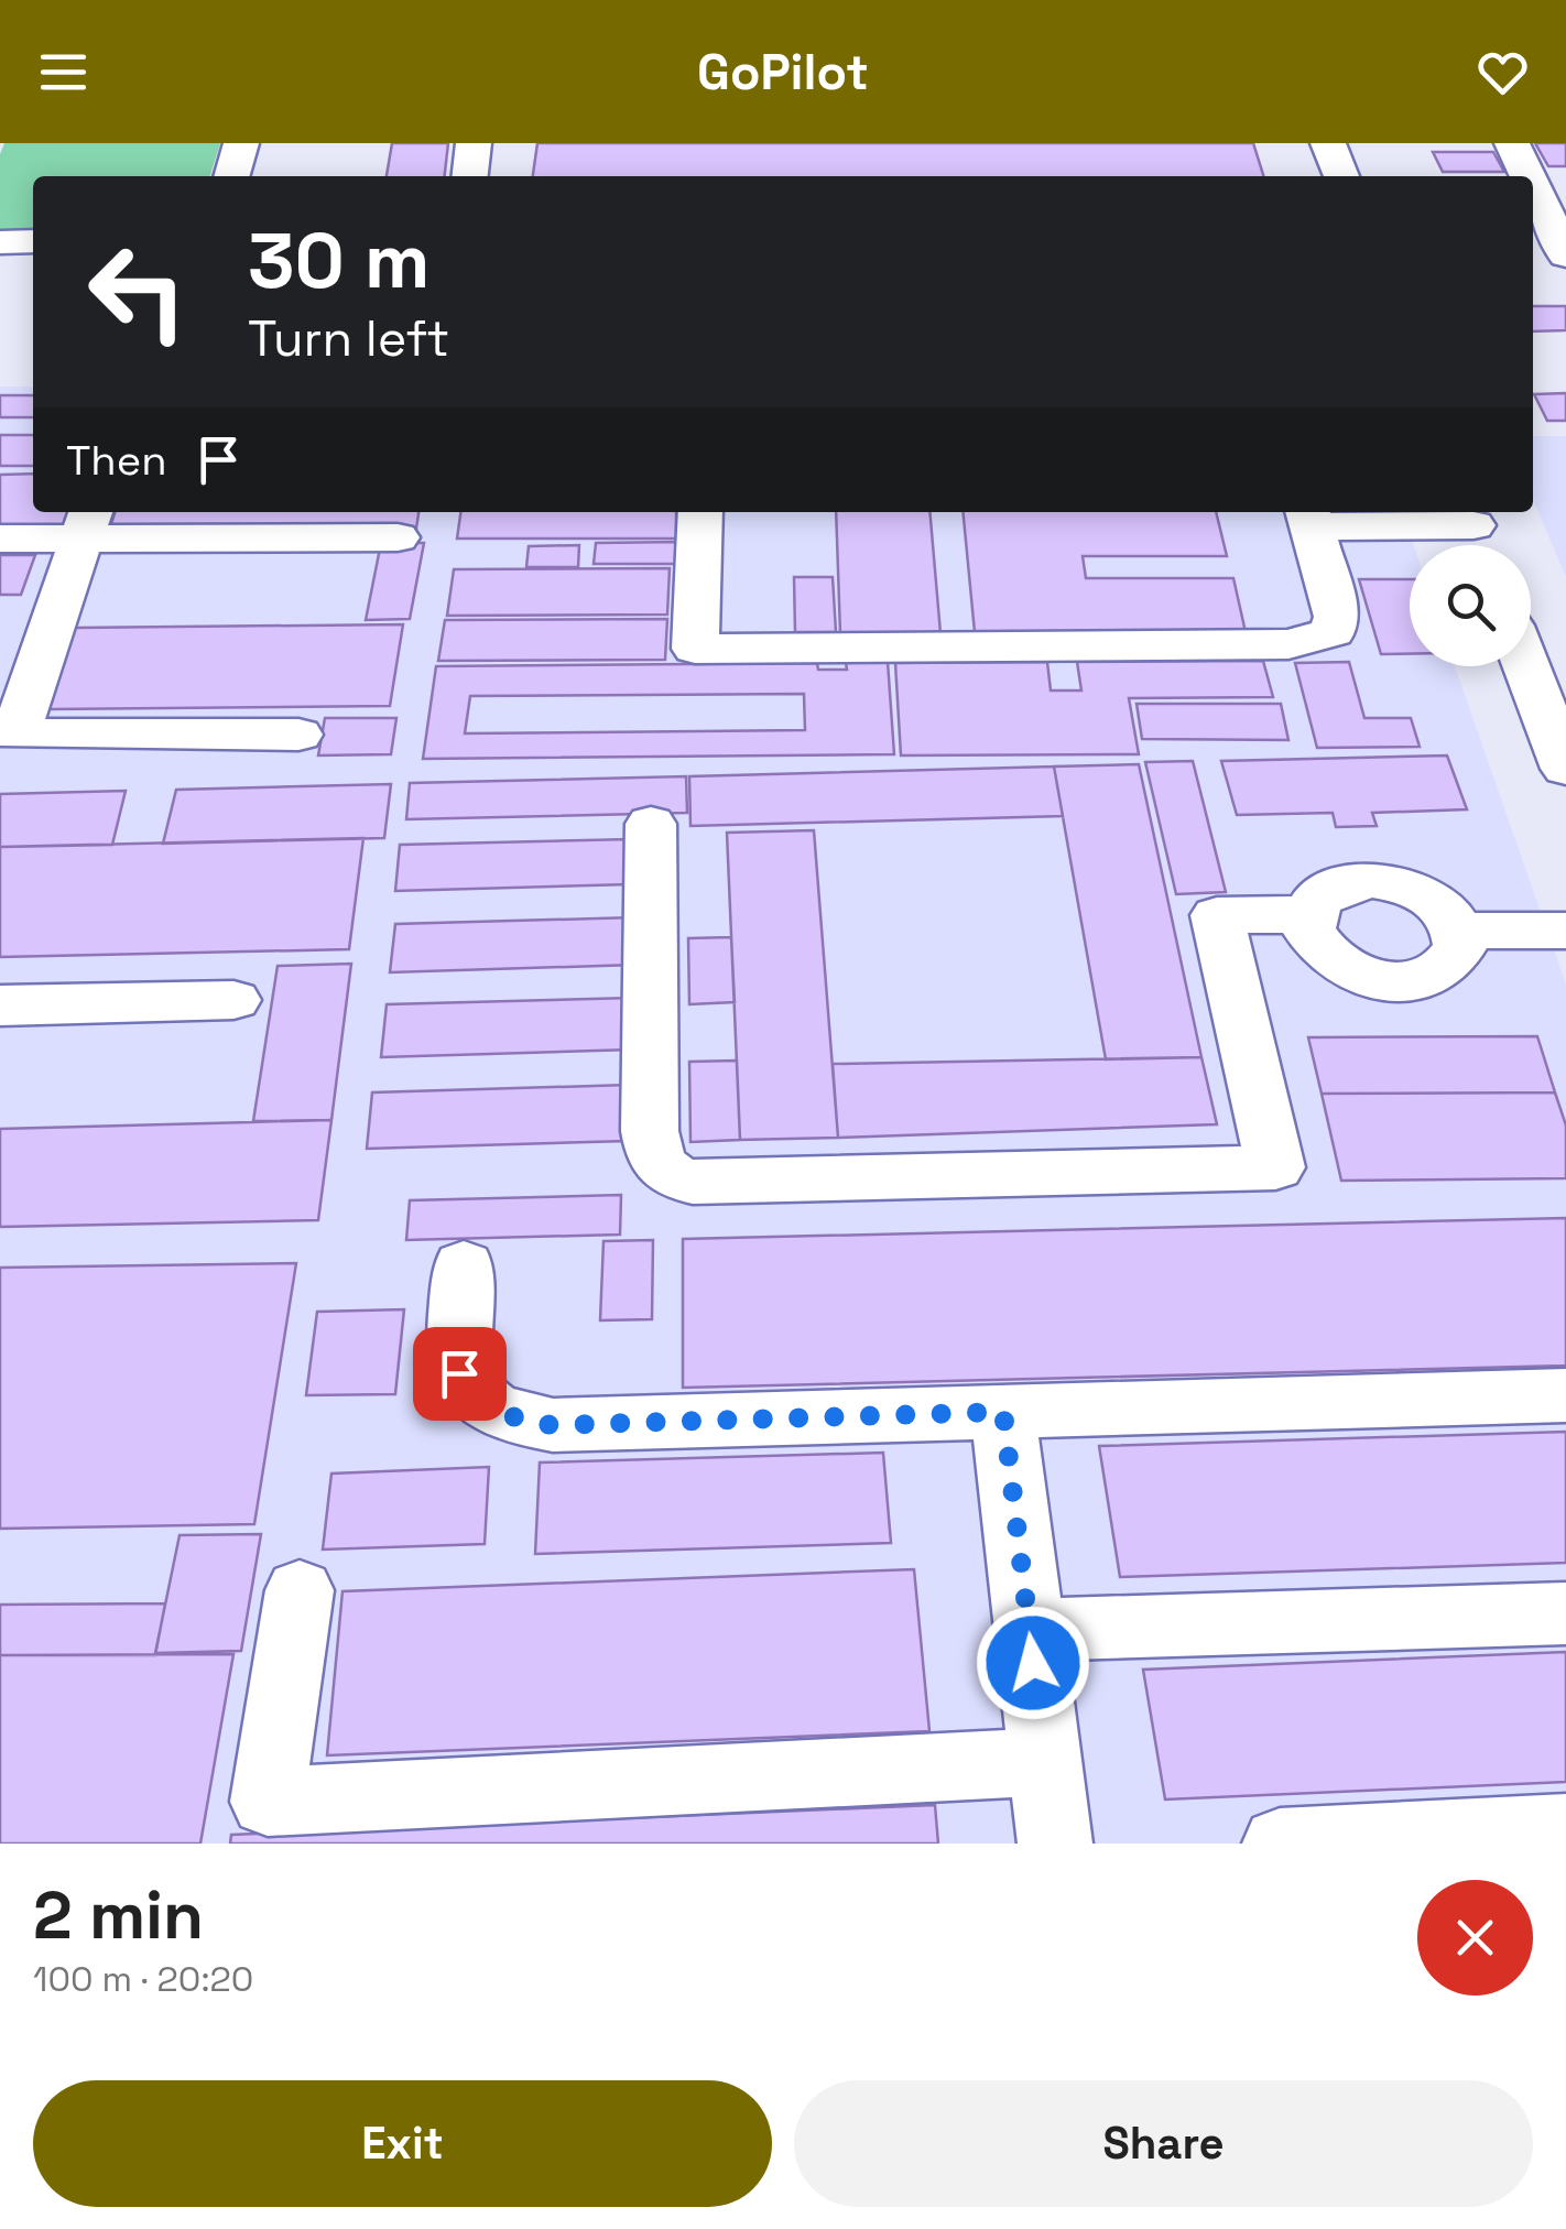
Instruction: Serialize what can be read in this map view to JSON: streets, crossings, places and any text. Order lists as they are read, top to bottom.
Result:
{
  "page": {
    "header": "GoPilot",
    "turn": ["30 m", "Turn left"],
    "then": "Then",
    "heading": ["2 min", "100 m · 20:20"],
    "buttons": ["Exit", "Share"]
  }
}
